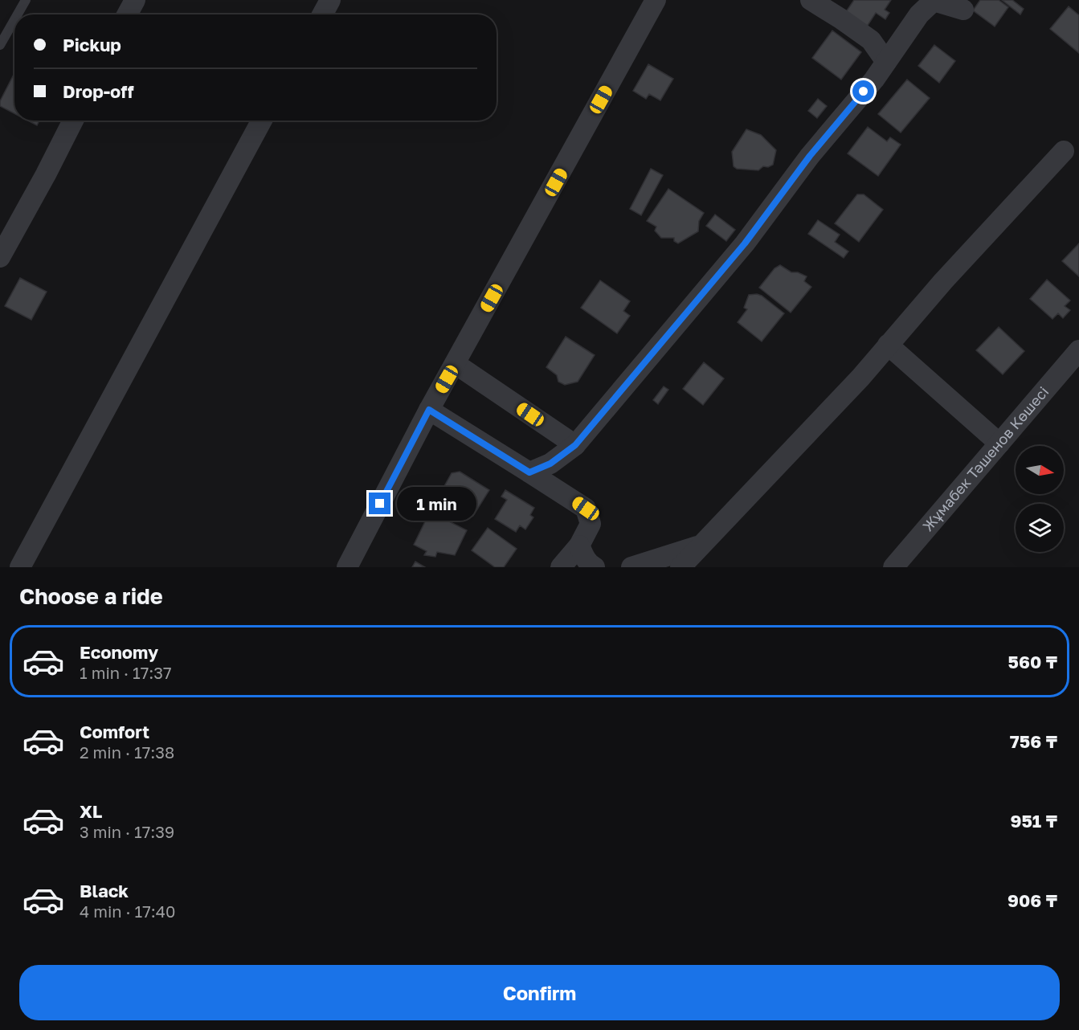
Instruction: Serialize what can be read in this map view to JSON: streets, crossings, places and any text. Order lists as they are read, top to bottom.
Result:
{
  "streets": {
    "street": ["Жұмабек Тәшенов Көшесі"]
  },
  "north": "right",
  "page": {
    "banner": ["Pickup", "Drop-off"],
    "bubble": "1 min",
    "heading": "Choose a ride",
    "list": [
      {
        "name": "Economy",
        "note": "1 min · 17:37",
        "value": "560 ₸"
      },
      {
        "name": "Comfort",
        "note": "2 min · 17:38",
        "value": "756 ₸"
      },
      {
        "name": "XL",
        "note": "3 min · 17:39",
        "value": "951 ₸"
      },
      {
        "name": "Black",
        "note": "4 min · 17:40",
        "value": "906 ₸"
      }
    ],
    "buttons": "Confirm"
  }
}
